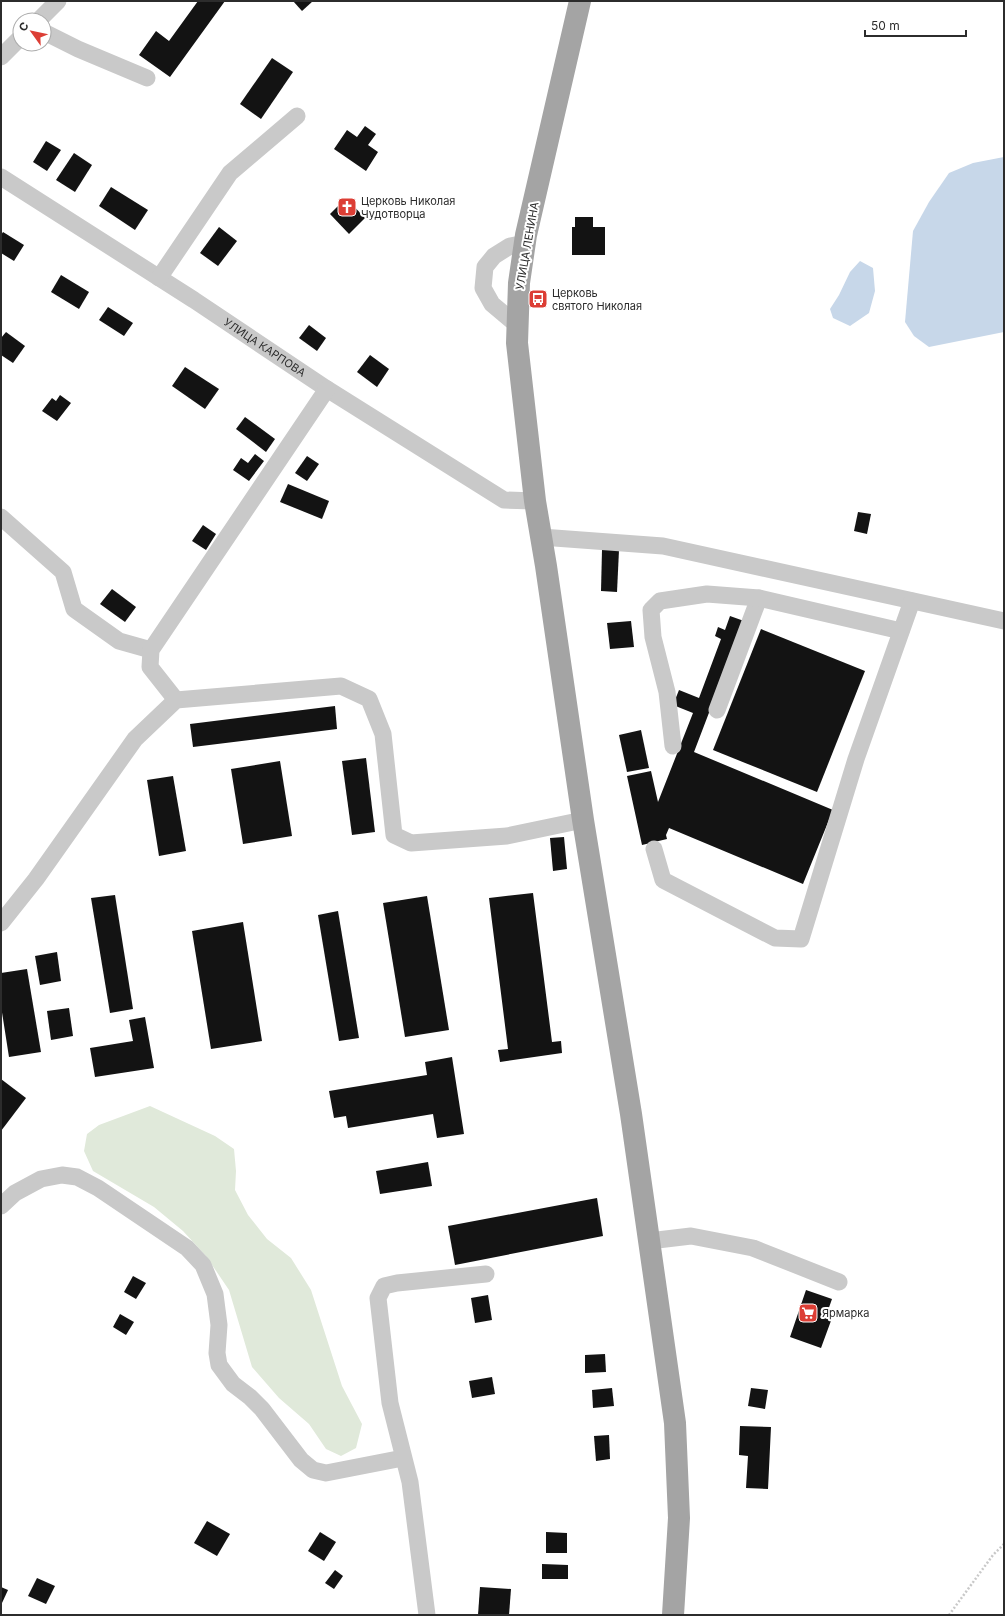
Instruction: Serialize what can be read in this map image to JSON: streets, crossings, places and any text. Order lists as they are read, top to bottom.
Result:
{
  "streets": {
    "main road": ["УЛИЦА ЛЕНИНА"],
    "street": ["УЛИЦА КАРПОВА"]
  },
  "crossings": [
    ["УЛИЦА ЛЕНИНА", "УЛИЦА КАРПОВА"]
  ],
  "places": {
    "church": ["Церковь Николая Чудотворца"],
    "bus stop": ["Церковь святого Николая"],
    "supermarket": ["Ярмарка"]
  },
  "scale_bar": "50 m",
  "north": "top left"
}
